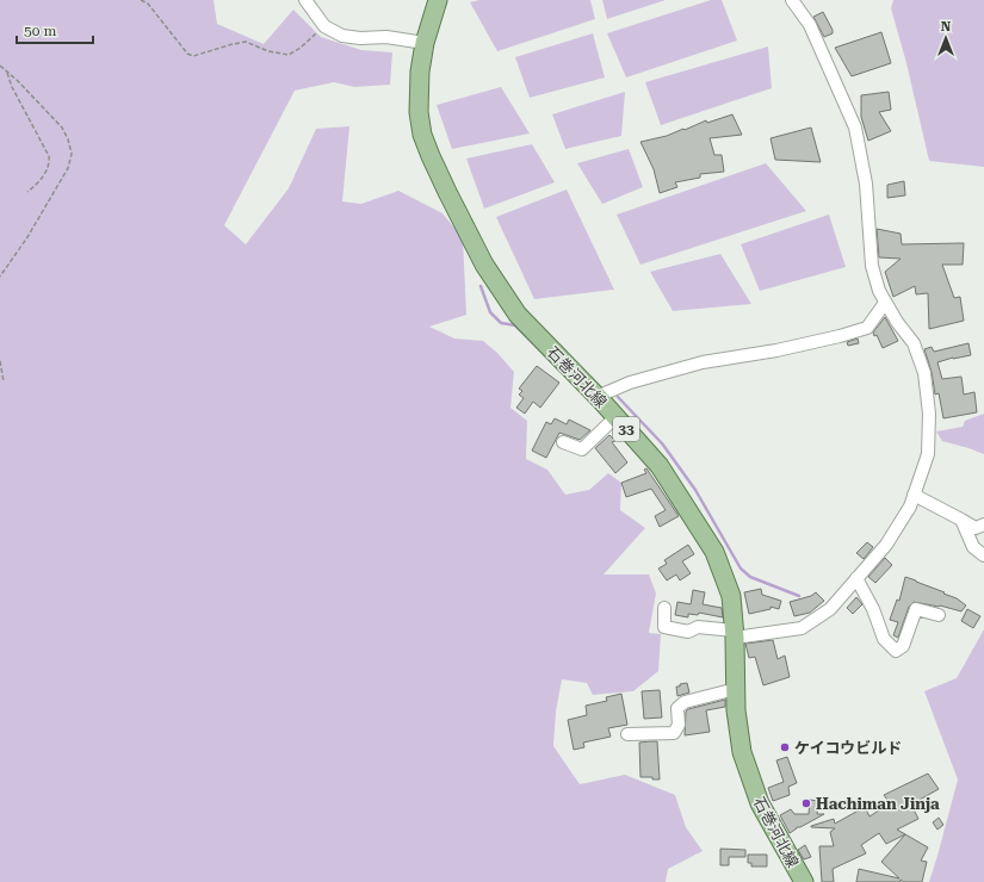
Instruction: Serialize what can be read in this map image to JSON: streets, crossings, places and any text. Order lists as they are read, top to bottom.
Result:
{
  "streets": {
    "main road": ["石巻河北線", "33"]
  },
  "places": ["ケイコウビルド", "Hachiman Jinja"],
  "scale_bar": "50 m",
  "north": "top"
}
